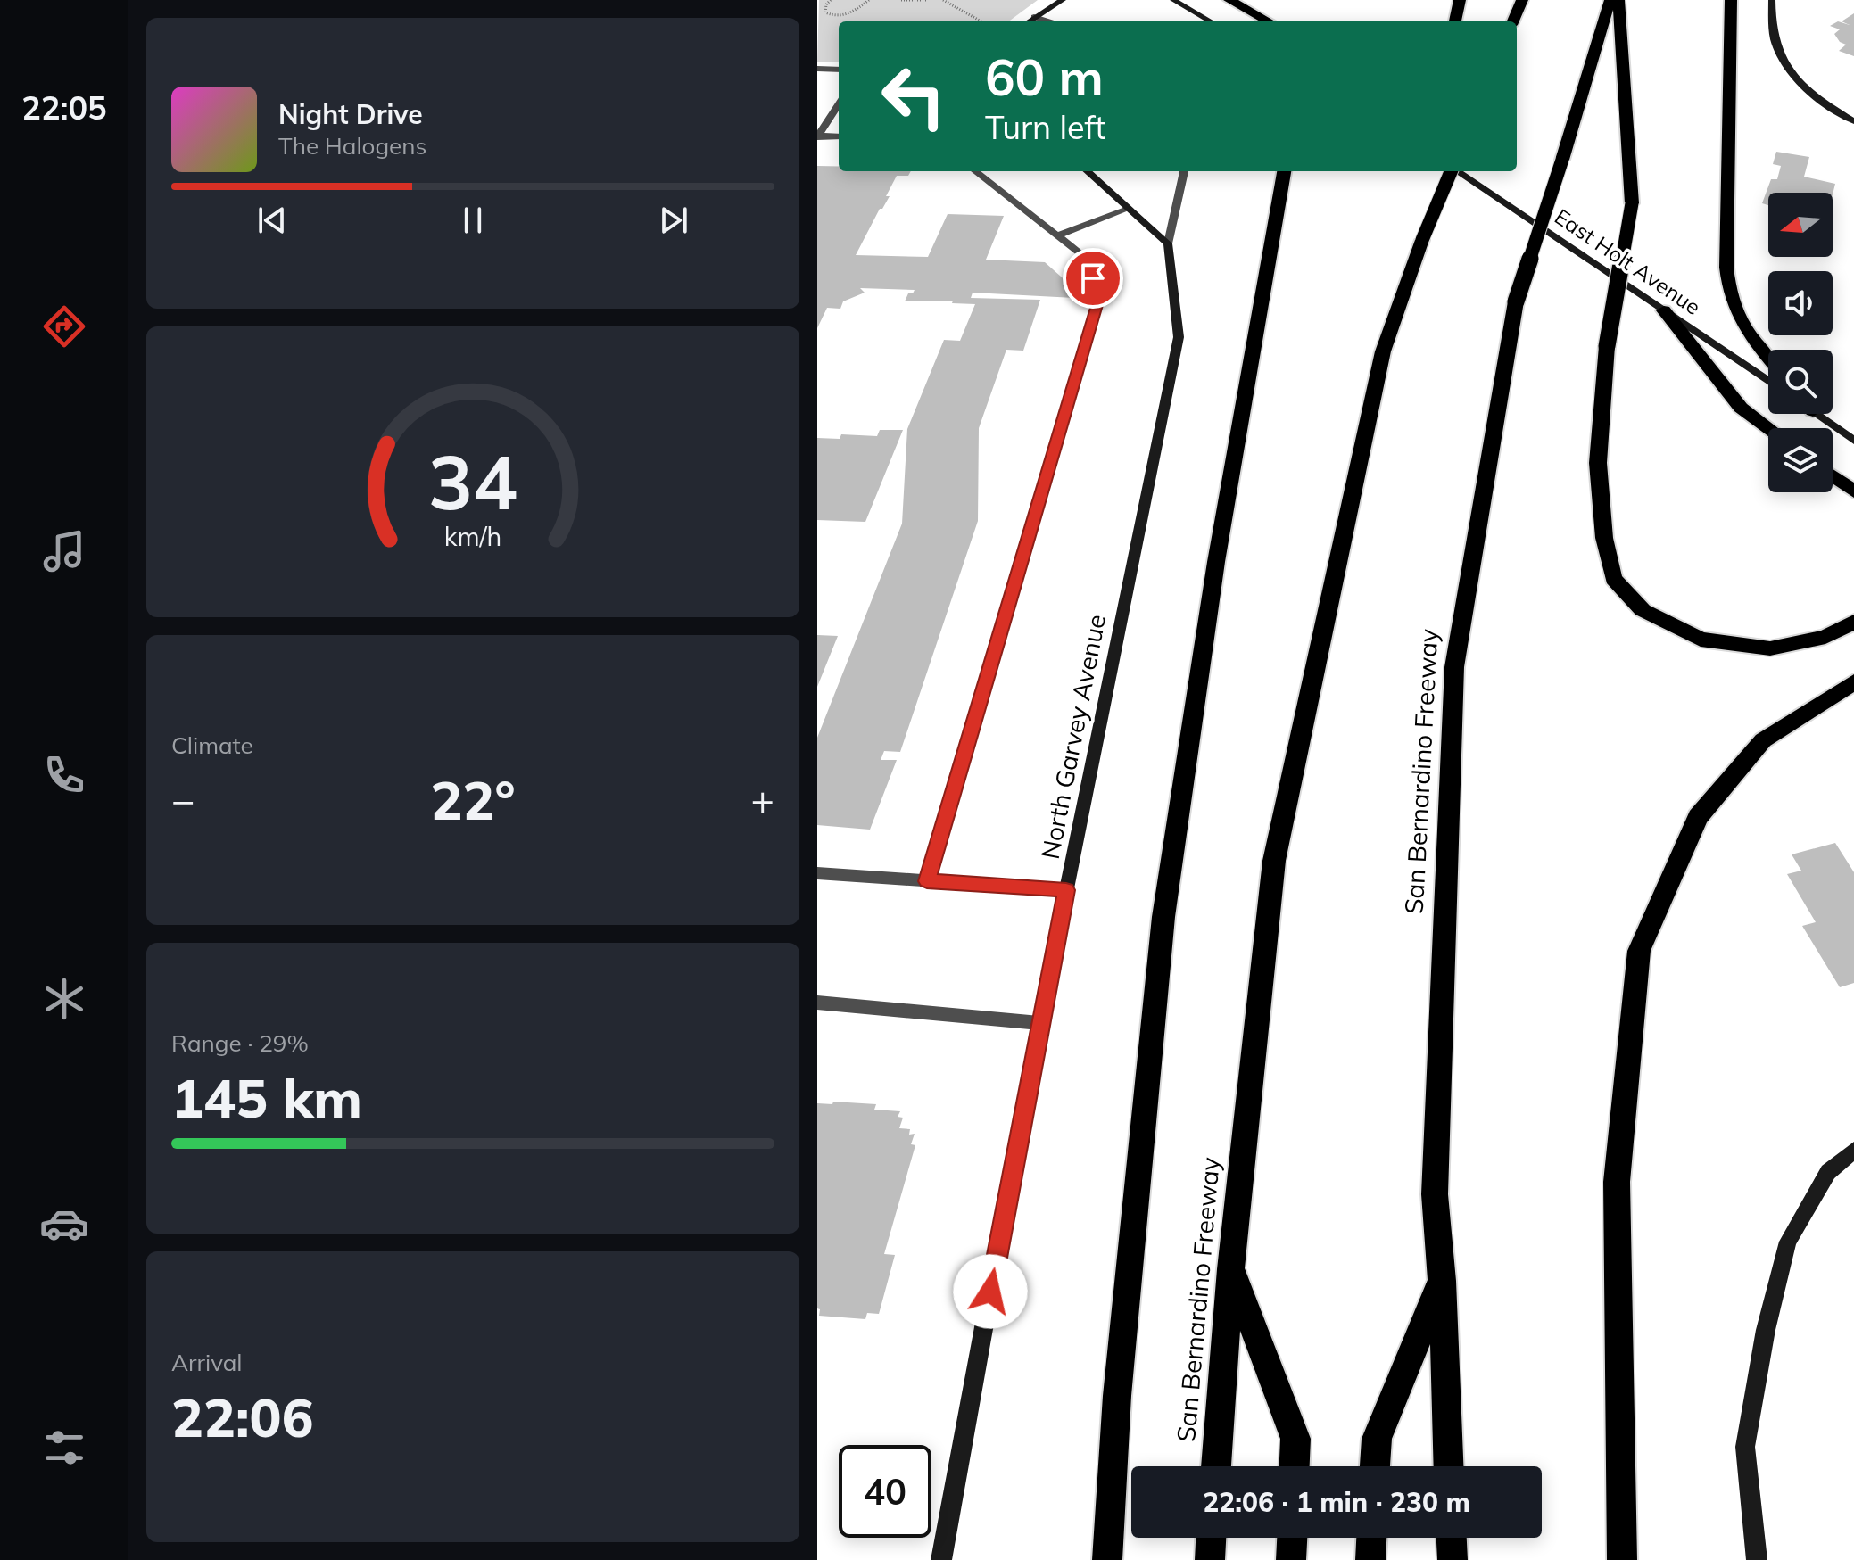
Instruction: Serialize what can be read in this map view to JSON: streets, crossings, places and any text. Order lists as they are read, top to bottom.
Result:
{
  "streets": {
    "highway": ["San Bernardino Freeway"],
    "street": ["East Holt Avenue", "North Garvey Avenue"]
  },
  "north": "left",
  "page": {
    "tabs": "22:05",
    "turn": ["60 m", "Turn left"],
    "song": ["Night Drive", "The Halogens"],
    "tile": [
      "Climate",
      ["Range · 29%", "145 km"],
      ["Arrival", "22:06"]
    ],
    "heat": ["−", "22°", "+"],
    "limit": "40",
    "trip": "22:06 · 1 min · 230 m",
    "gauge": ["34", "km/h"]
  }
}
